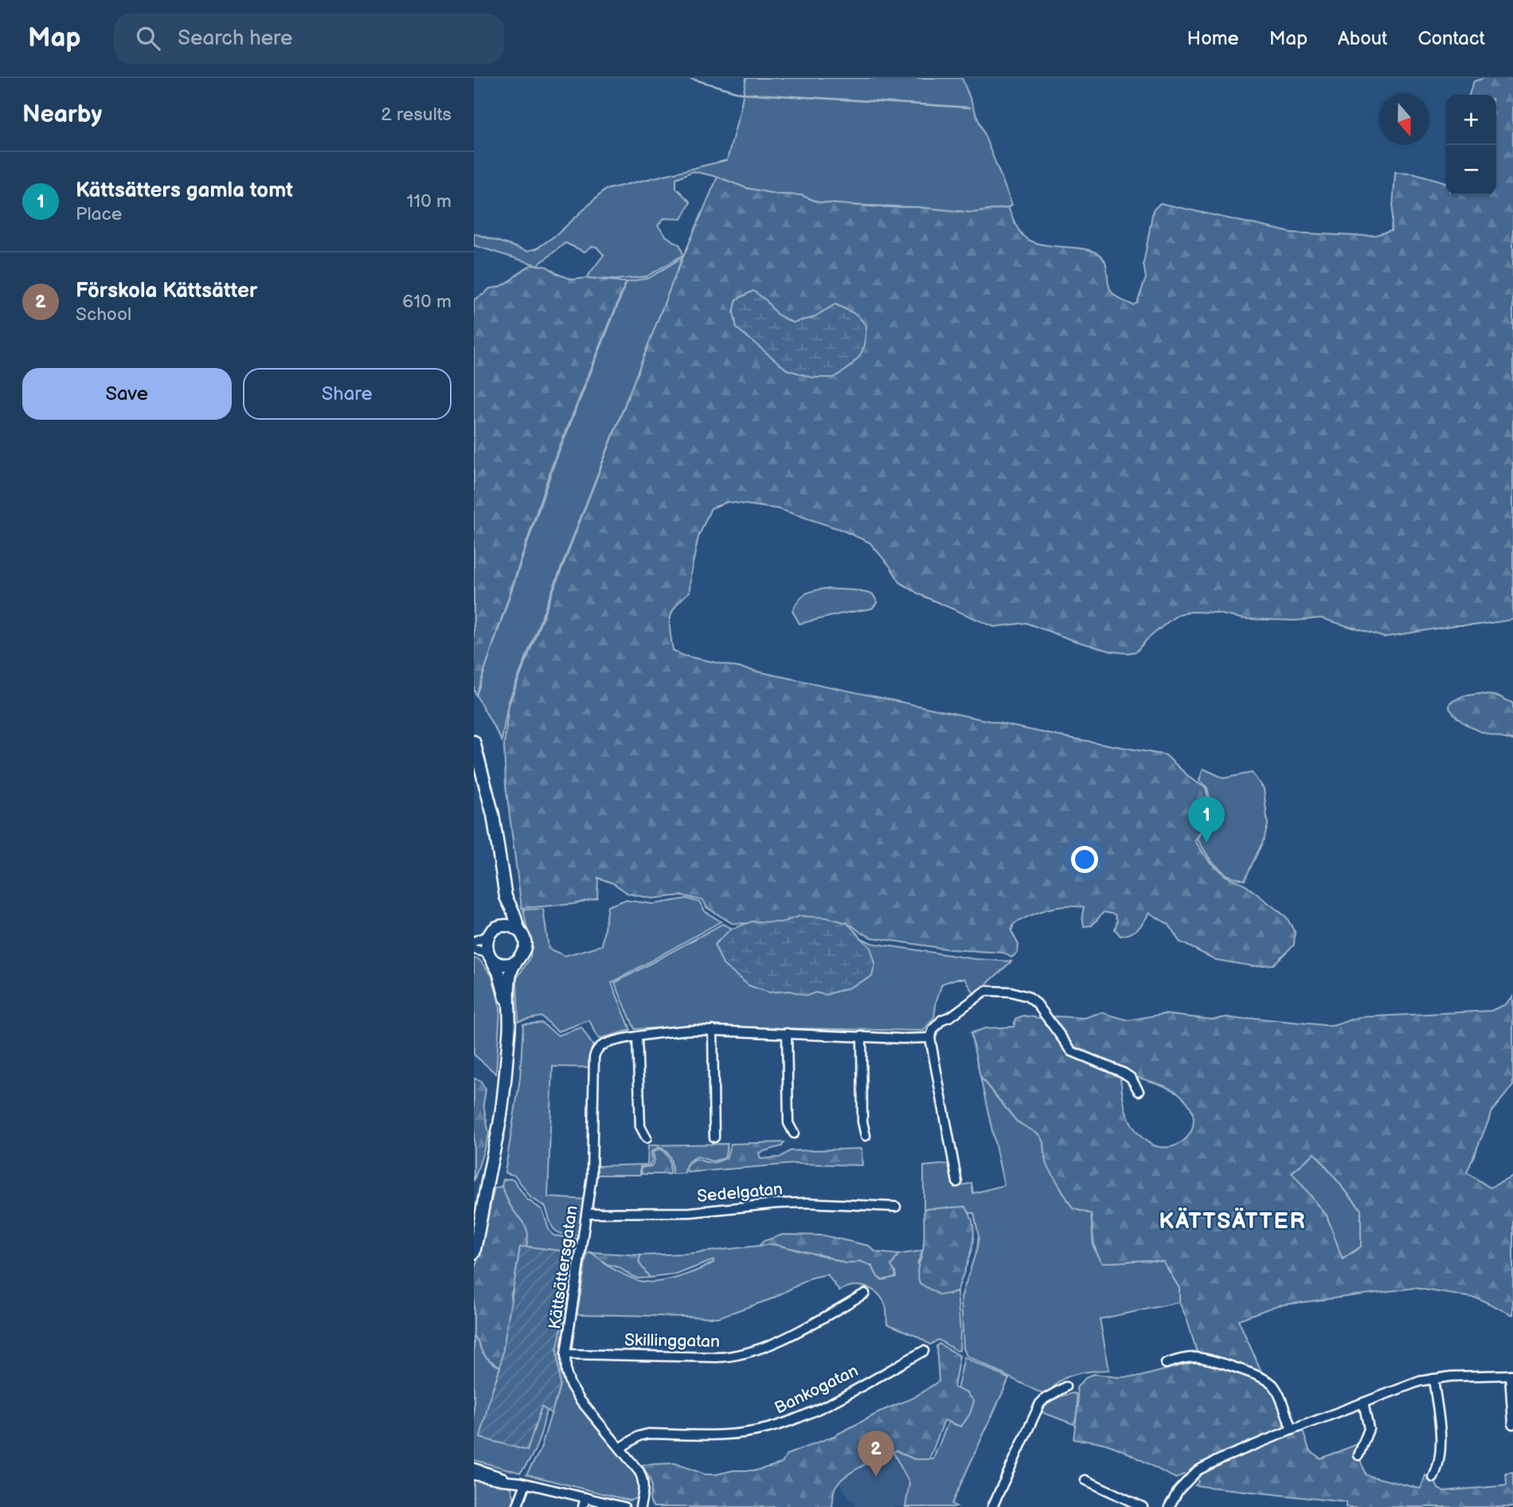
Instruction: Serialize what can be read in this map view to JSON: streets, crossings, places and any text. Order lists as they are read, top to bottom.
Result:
{
  "streets": {
    "street": [
      "Sedelgatan",
      "Kättsättersgatan",
      "Skillinggatan",
      "Bankogatan"
    ]
  },
  "crossings": [
    ["Sedelgatan", "Kättsättersgatan"],
    ["Kättsättersgatan", "Skillinggatan"],
    ["Kättsättersgatan", "Bankogatan"]
  ],
  "districts": ["KÄTTSÄTTER"],
  "north": "bottom",
  "page": {
    "header": "Map",
    "search": "Search here",
    "nav": [
      "Home",
      "Map",
      "About",
      "Contact"
    ],
    "heading": ["Nearby", "2 results"],
    "map_buttons": ["+", "−"],
    "list": [
      {
        "mark": "1",
        "name": "Kättsätters gamla tomt",
        "note": "Place",
        "value": "110 m"
      },
      {
        "mark": "2",
        "name": "Förskola Kättsätter",
        "note": "School",
        "value": "610 m"
      }
    ],
    "buttons": ["Save", "Share"],
    "pins": ["1", "2"]
  }
}
